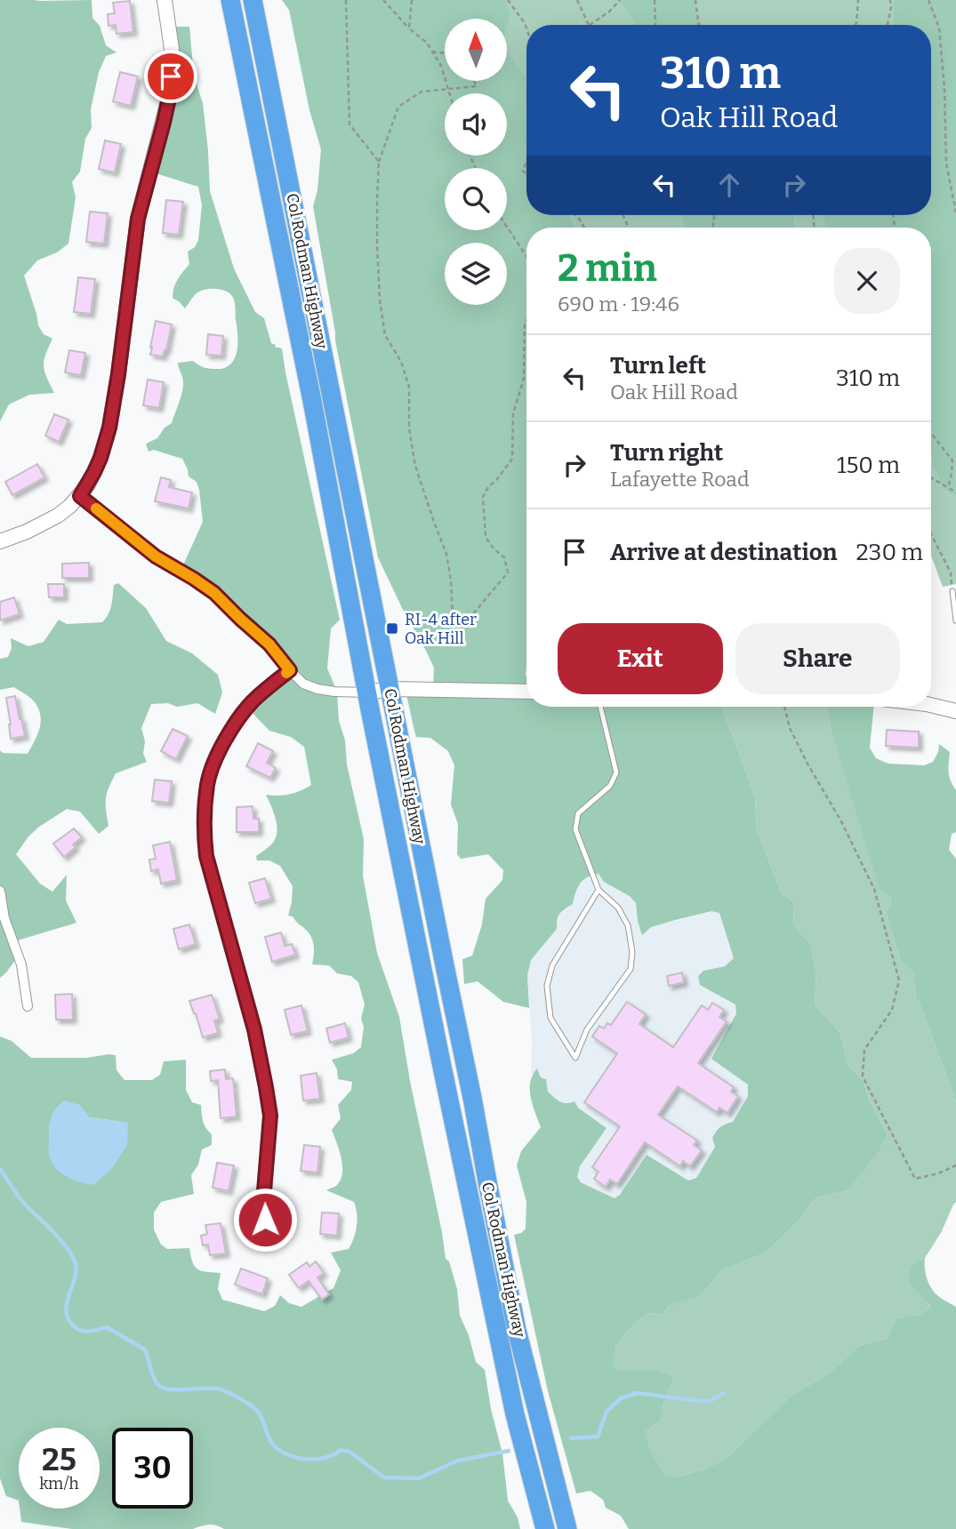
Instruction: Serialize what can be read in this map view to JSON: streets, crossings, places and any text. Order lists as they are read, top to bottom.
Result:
{
  "streets": {
    "highway": ["Col Rodman Highway"]
  },
  "places": {
    "transit": ["RI-4 after Oak Hill"]
  },
  "north": "top",
  "page": {
    "turn": ["310 m", "Oak Hill Road"],
    "heading": ["2 min", "690 m · 19:46"],
    "list": [
      {
        "name": "Turn left",
        "note": "Oak Hill Road",
        "value": "310 m"
      },
      {
        "name": "Turn right",
        "note": "Lafayette Road",
        "value": "150 m"
      },
      {
        "name": "Arrive at destination",
        "value": "230 m"
      }
    ],
    "buttons": ["Exit", "Share"],
    "speed": "25 km/h",
    "limit": "30"
  }
}
